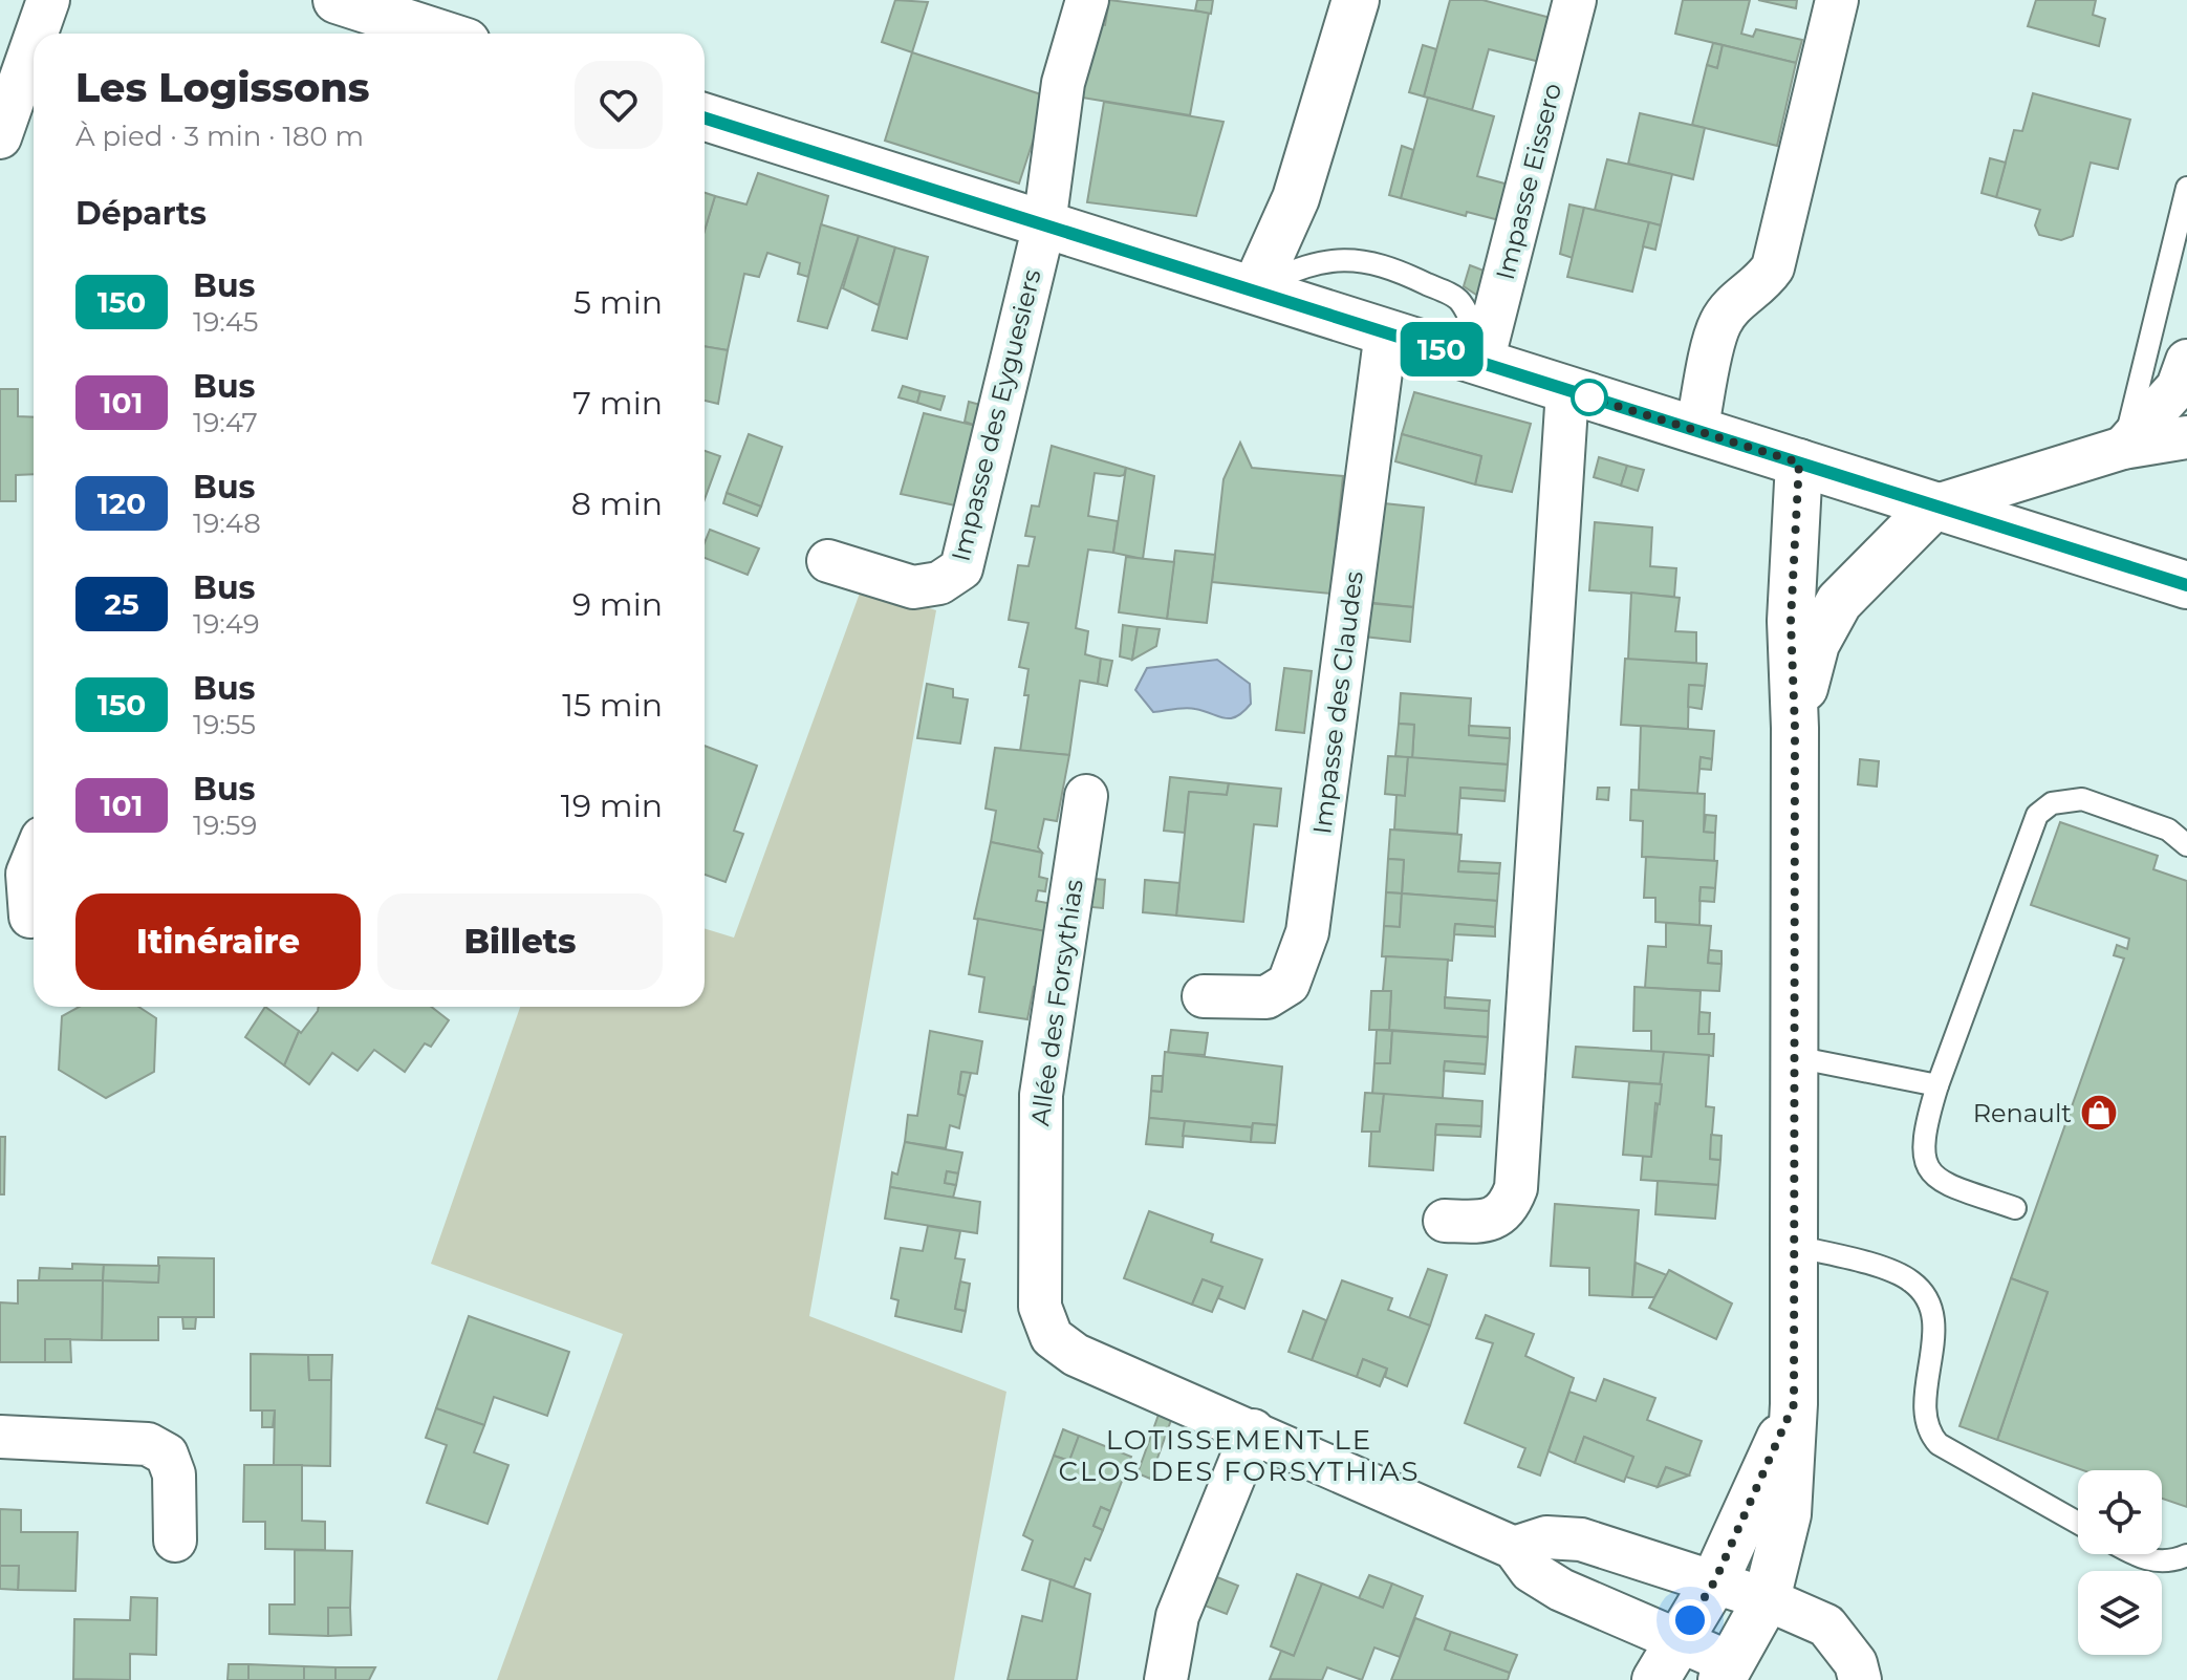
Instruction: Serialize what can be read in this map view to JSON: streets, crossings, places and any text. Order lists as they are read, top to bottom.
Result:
{
  "streets": {
    "street": [
      "Impasse Eissero",
      "Impasse des Eyguesiers",
      "Impasse des Claudes",
      "Allée des Forsythias"
    ]
  },
  "districts": ["LOTISSEMENT LE CLOS DES FORSYTHIAS"],
  "places": {
    "shop": ["Renault"]
  },
  "lines": ["bus line 150"],
  "page": {
    "on_map": "150",
    "heading": [
      ["Les Logissons", "À pied · 3 min · 180 m"],
      "Départs"
    ],
    "list": [
      {
        "mark": "150",
        "name": "Bus",
        "note": "19:45",
        "value": "5 min"
      },
      {
        "mark": "101",
        "name": "Bus",
        "note": "19:47",
        "value": "7 min"
      },
      {
        "mark": "120",
        "name": "Bus",
        "note": "19:48",
        "value": "8 min"
      },
      {
        "mark": "25",
        "name": "Bus",
        "note": "19:49",
        "value": "9 min"
      },
      {
        "mark": "150",
        "name": "Bus",
        "note": "19:55",
        "value": "15 min"
      },
      {
        "mark": "101",
        "name": "Bus",
        "note": "19:59",
        "value": "19 min"
      }
    ],
    "buttons": ["Itinéraire", "Billets"]
  }
}
